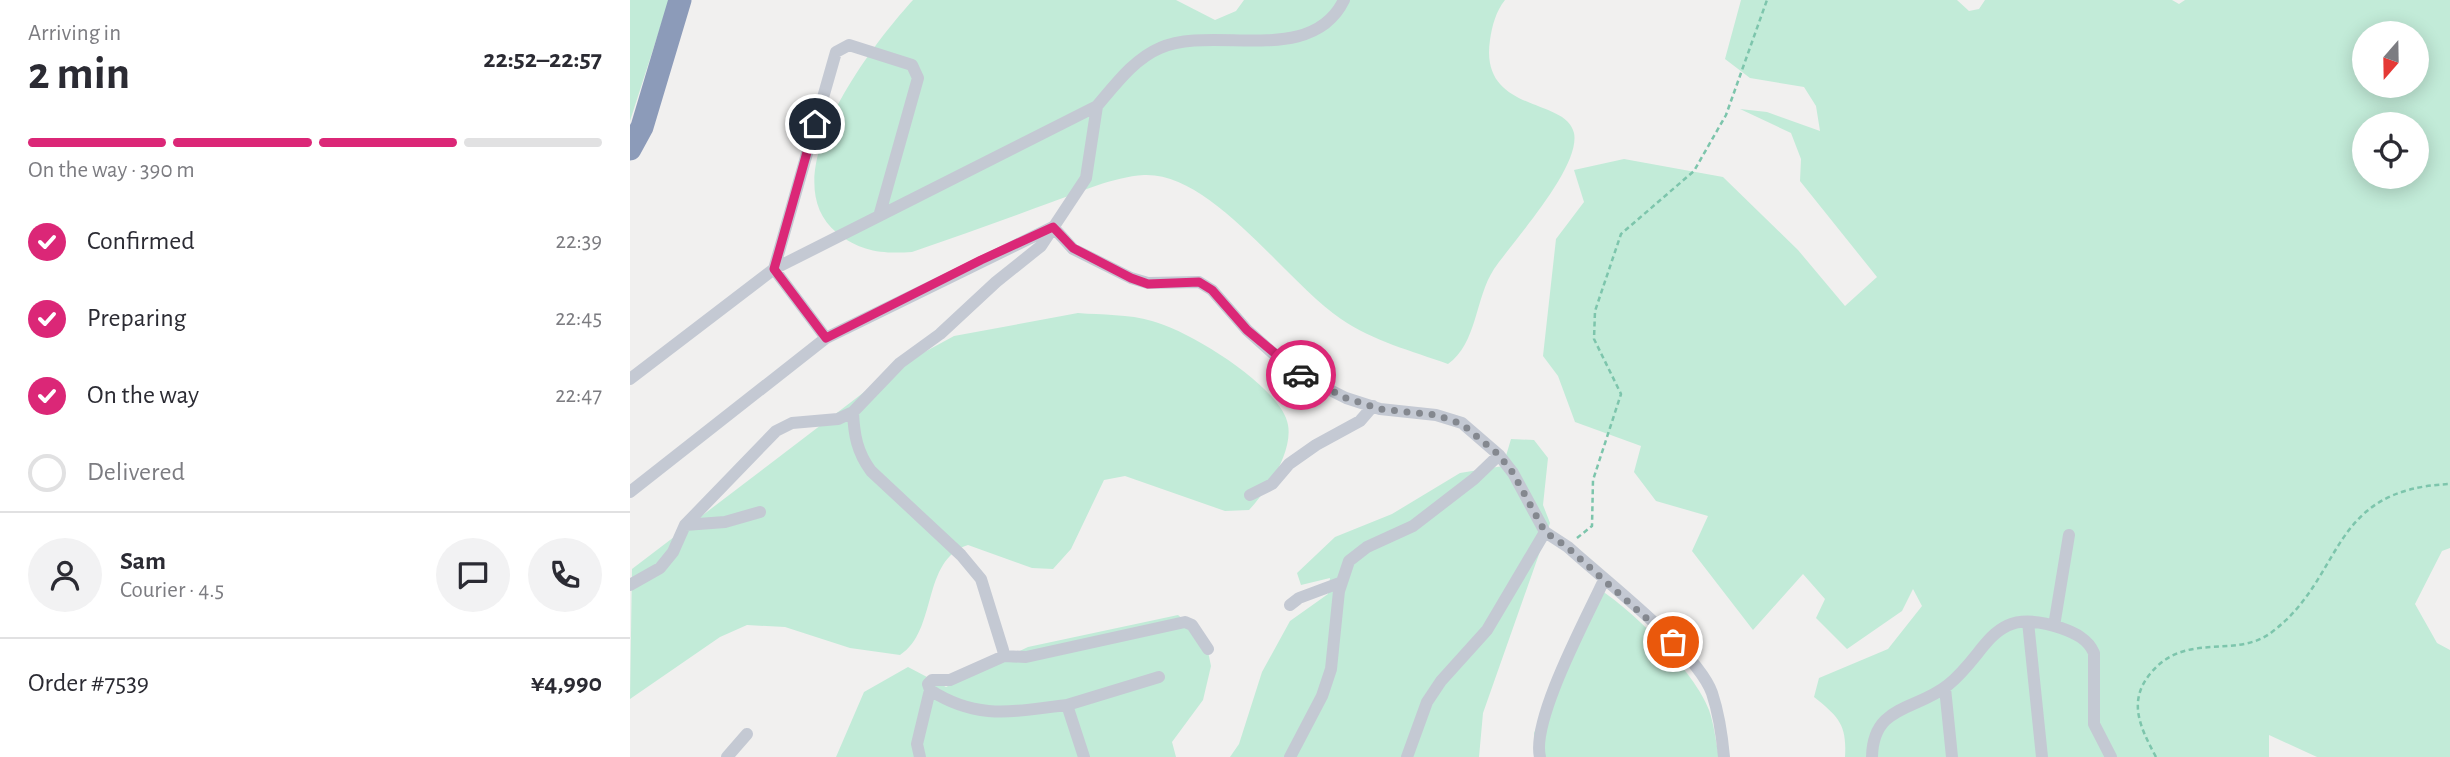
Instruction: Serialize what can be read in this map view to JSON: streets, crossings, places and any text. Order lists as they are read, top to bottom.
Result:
{
  "north": "bottom",
  "page": {
    "heading": ["2 min", "Arriving in", "22:52–22:57"],
    "panel": [
      "Sam",
      "Courier · 4.5",
      "Order #7539",
      "¥4,990"
    ],
    "bar": "On the way · 390 m",
    "list": [
      ["Confirmed", "22:39"],
      ["Preparing", "22:45"],
      ["On the way", "22:47"],
      "Delivered"
    ]
  }
}
